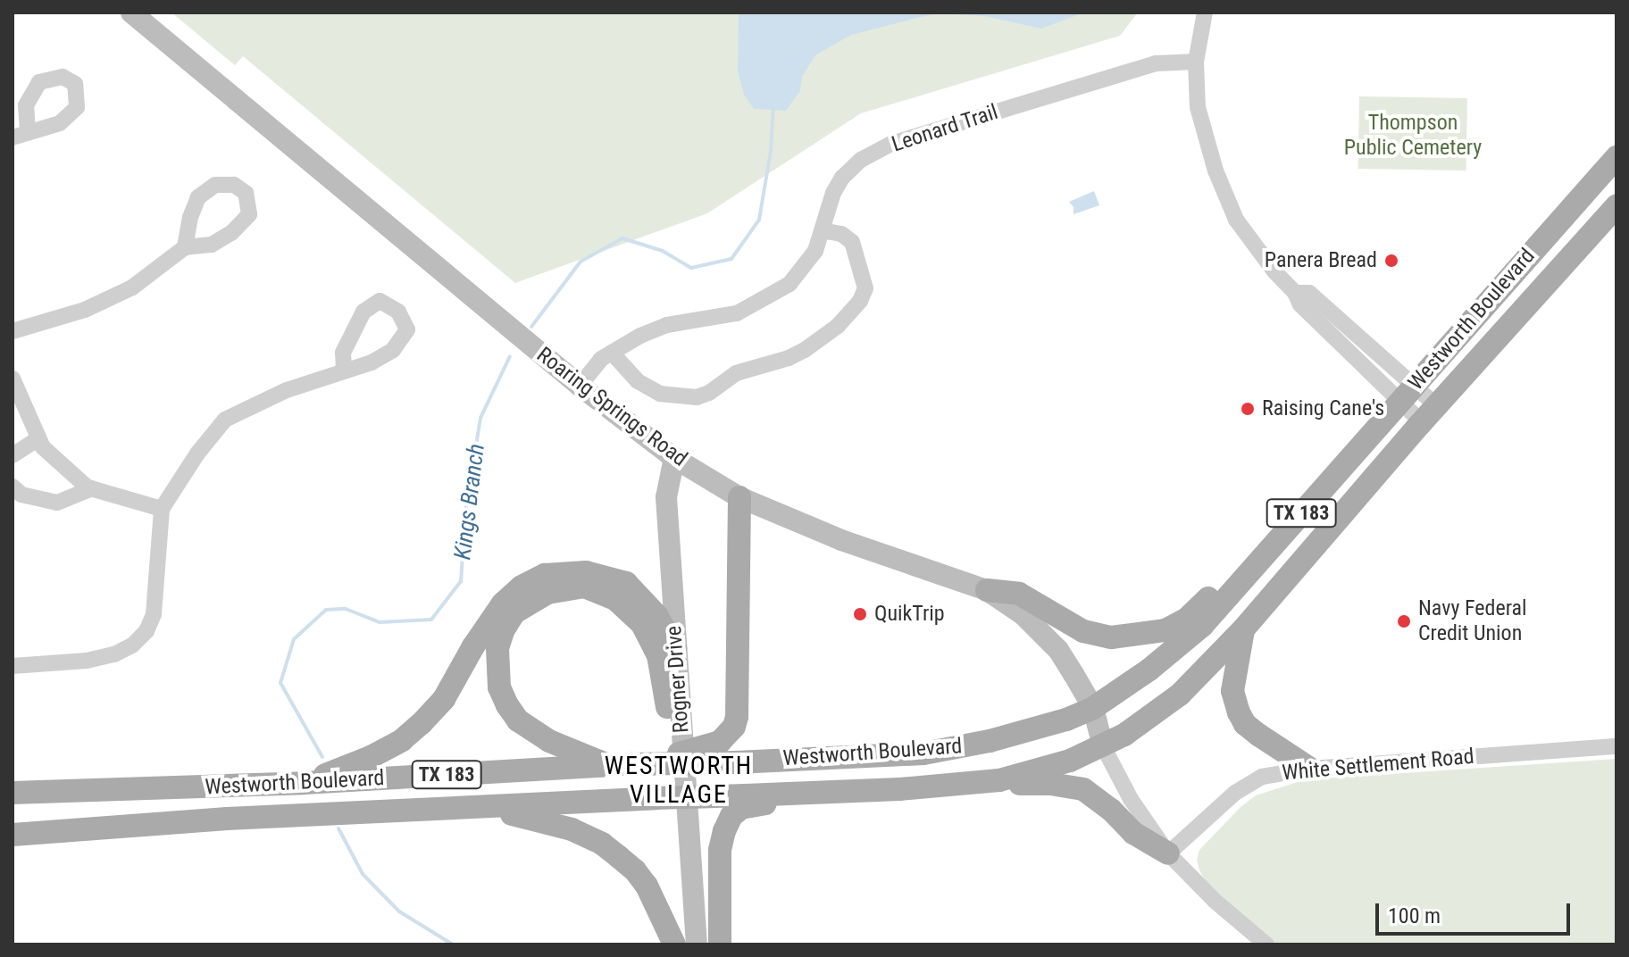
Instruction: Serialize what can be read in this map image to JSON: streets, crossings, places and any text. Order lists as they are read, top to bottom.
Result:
{
  "streets": {
    "main road": ["Westworth Boulevard", "TX 183"],
    "street": [
      "Leonard Trail",
      "Roaring Springs Road",
      "Rogner Drive",
      "White Settlement Road"
    ]
  },
  "crossings": [
    ["Leonard Trail", "Roaring Springs Road"],
    ["Westworth Boulevard", "Roaring Springs Road"],
    ["Roaring Springs Road", "Rogner Drive"]
  ],
  "districts": ["WESTWORTH VILLAGE"],
  "water": ["Kings Branch"],
  "parks": ["Thompson Public Cemetery"],
  "places": [
    "Panera Bread",
    "Raising Cane's",
    "QuikTrip",
    "Navy Federal Credit Union"
  ],
  "scale_bar": "100 m"
}
